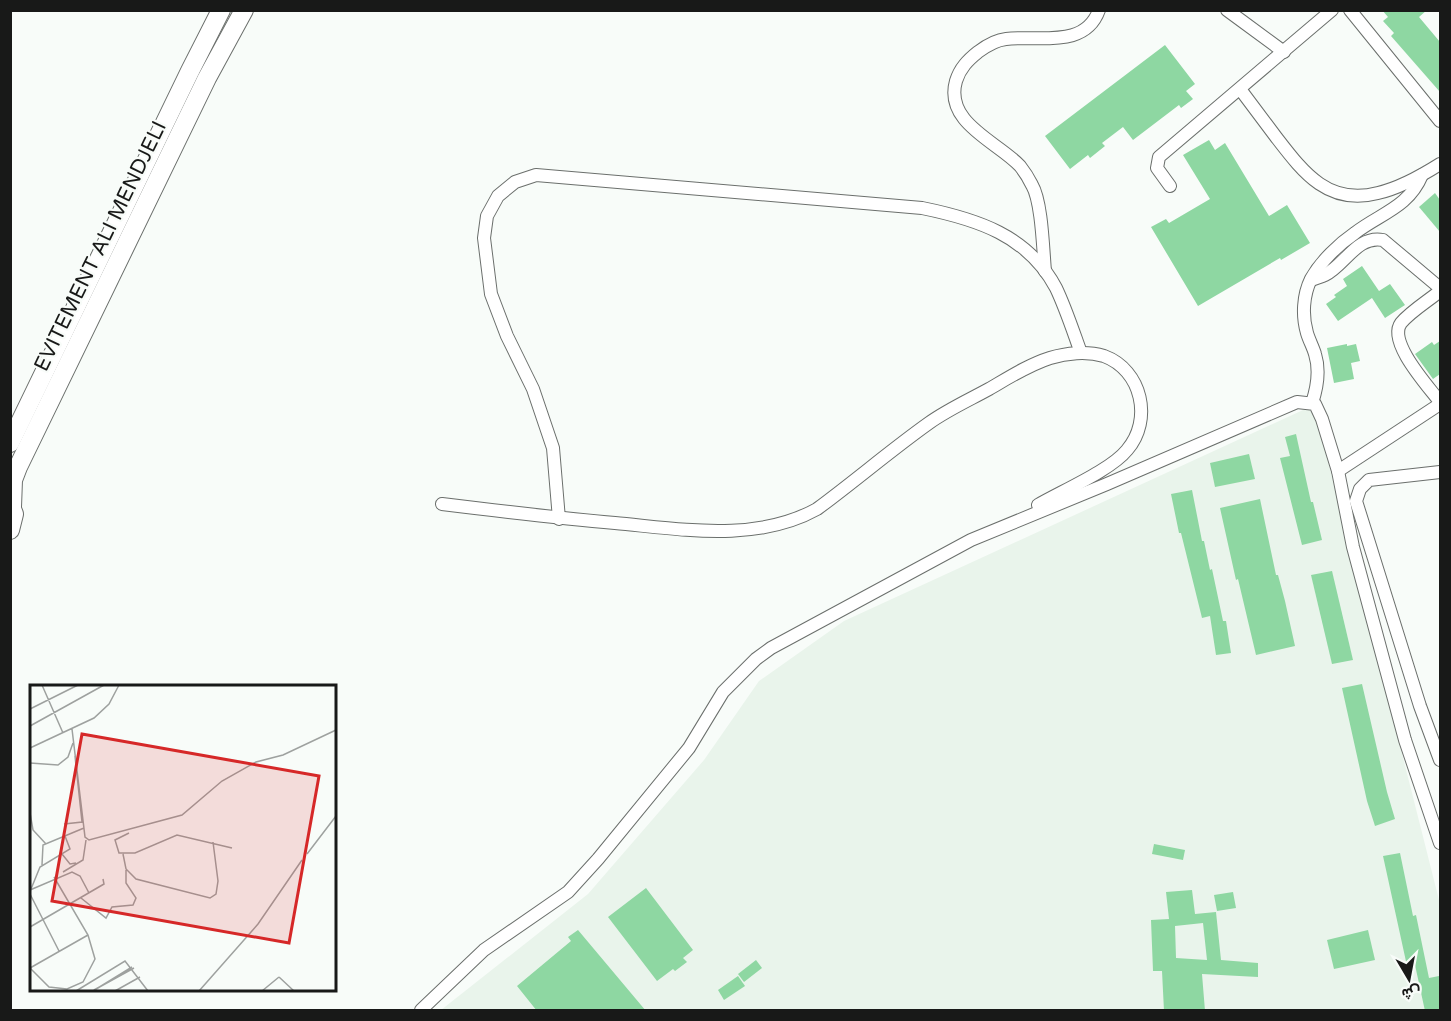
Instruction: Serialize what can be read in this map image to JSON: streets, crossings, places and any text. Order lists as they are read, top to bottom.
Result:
{
  "streets": {
    "highway": ["EVITEMENT ALI MENDJELI"]
  },
  "north": "bottom"
}
